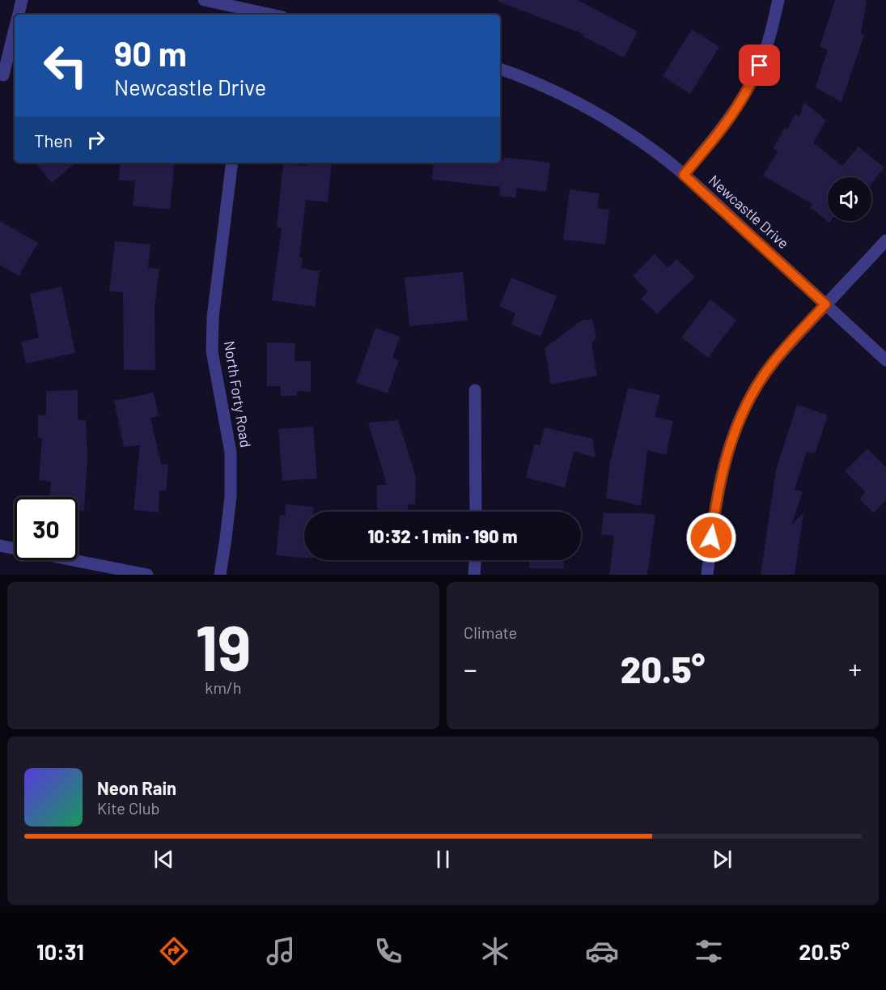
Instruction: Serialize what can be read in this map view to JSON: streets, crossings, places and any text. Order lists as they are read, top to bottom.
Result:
{
  "streets": {
    "street": ["Newcastle Drive", "North Forty Road"]
  },
  "page": {
    "turn": ["90 m", "Newcastle Drive"],
    "then": "Then",
    "limit": "30",
    "trip": "10:32 · 1 min · 190 m",
    "tile": [
      ["19", "km/h"],
      "Climate"
    ],
    "heat": ["−", "20.5°", "+"],
    "song": ["Neon Rain", "Kite Club"],
    "tabs": ["10:31", "20.5°"]
  }
}
